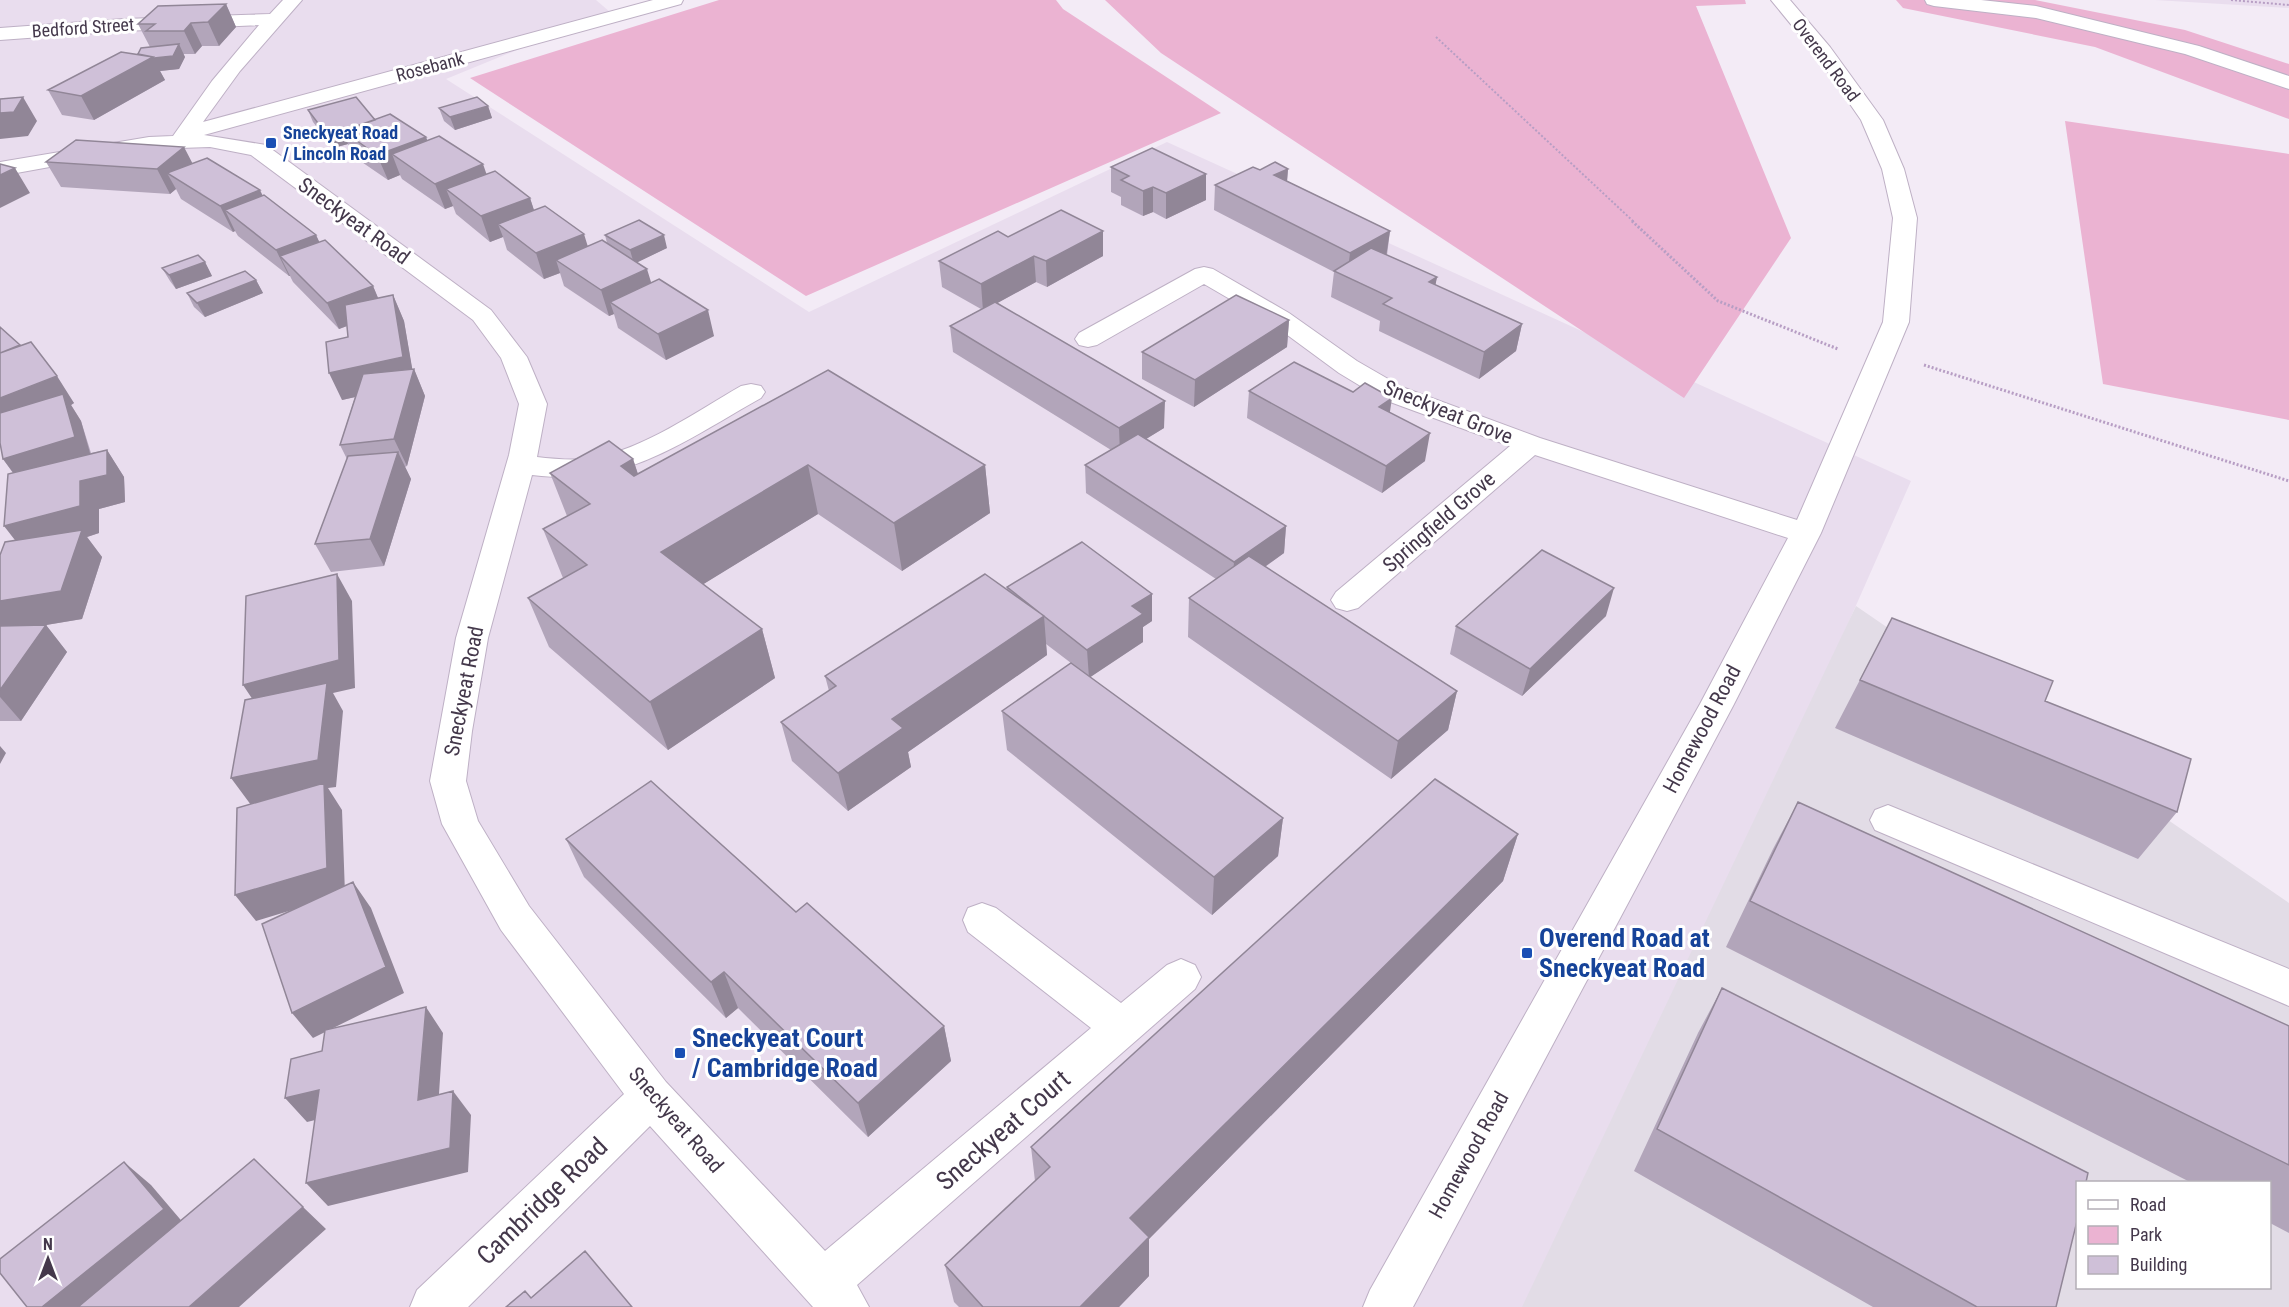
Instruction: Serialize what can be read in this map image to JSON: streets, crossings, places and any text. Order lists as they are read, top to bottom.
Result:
{
  "streets": {
    "street": [
      "Bedford Street",
      "Overend Road",
      "Rosebank",
      "Sneckyeat Road",
      "Sneckyeat Grove",
      "Springfield Grove",
      "Homewood Road",
      "Sneckyeat Court",
      "Cambridge Road"
    ]
  },
  "crossings": [
    ["Overend Road", "Homewood Road"],
    ["Rosebank", "Sneckyeat Road"],
    ["Sneckyeat Road", "Sneckyeat Court"],
    ["Sneckyeat Road", "Cambridge Road"],
    ["Sneckyeat Grove", "Springfield Grove"],
    ["Sneckyeat Grove", "Homewood Road"]
  ],
  "places": {
    "transit": ["Sneckyeat Road / Lincoln Road", "Overend Road at Sneckyeat Road", "Sneckyeat Court / Cambridge Road"]
  },
  "legend": ["Road", "Park", "Building"],
  "north": "top"
}
